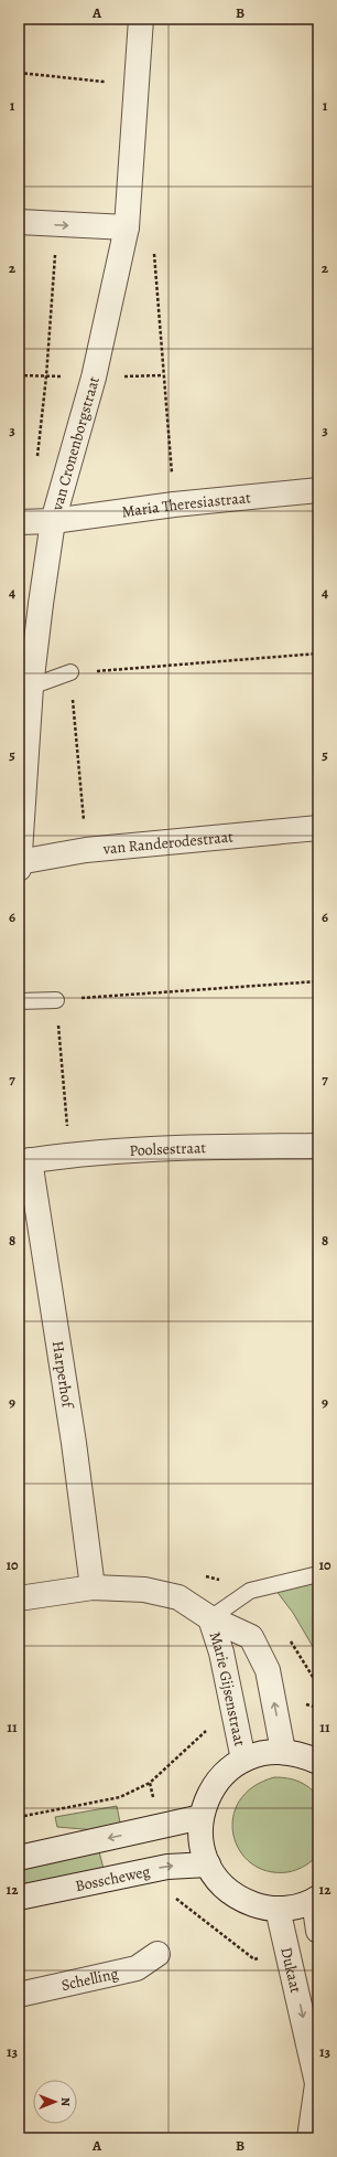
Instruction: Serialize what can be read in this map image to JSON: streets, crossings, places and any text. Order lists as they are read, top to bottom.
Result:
{
  "streets": {
    "street": [
      "van Cronenborgstraat",
      "Maria Theresiastraat",
      "van Randerodestraat",
      "Poolsestraat",
      "Harperhof",
      "Marie Gijsenstraat",
      "Bosscheweg",
      "Dukaat",
      "Schelling"
    ]
  },
  "crossings": [
    ["van Cronenborgstraat", "Maria Theresiastraat"],
    ["van Cronenborgstraat", "van Randerodestraat"],
    ["Poolsestraat", "Harperhof"],
    ["Harperhof", "Marie Gijsenstraat"]
  ],
  "one_way": ["Dukaat"],
  "north": "right",
  "grid": {
    "columns": ["A", "B"],
    "rows": [
      "1",
      "2",
      "3",
      "4",
      "5",
      "6",
      "7",
      "8",
      "9",
      "10",
      "11",
      "12",
      "13"
    ]
  }
}
